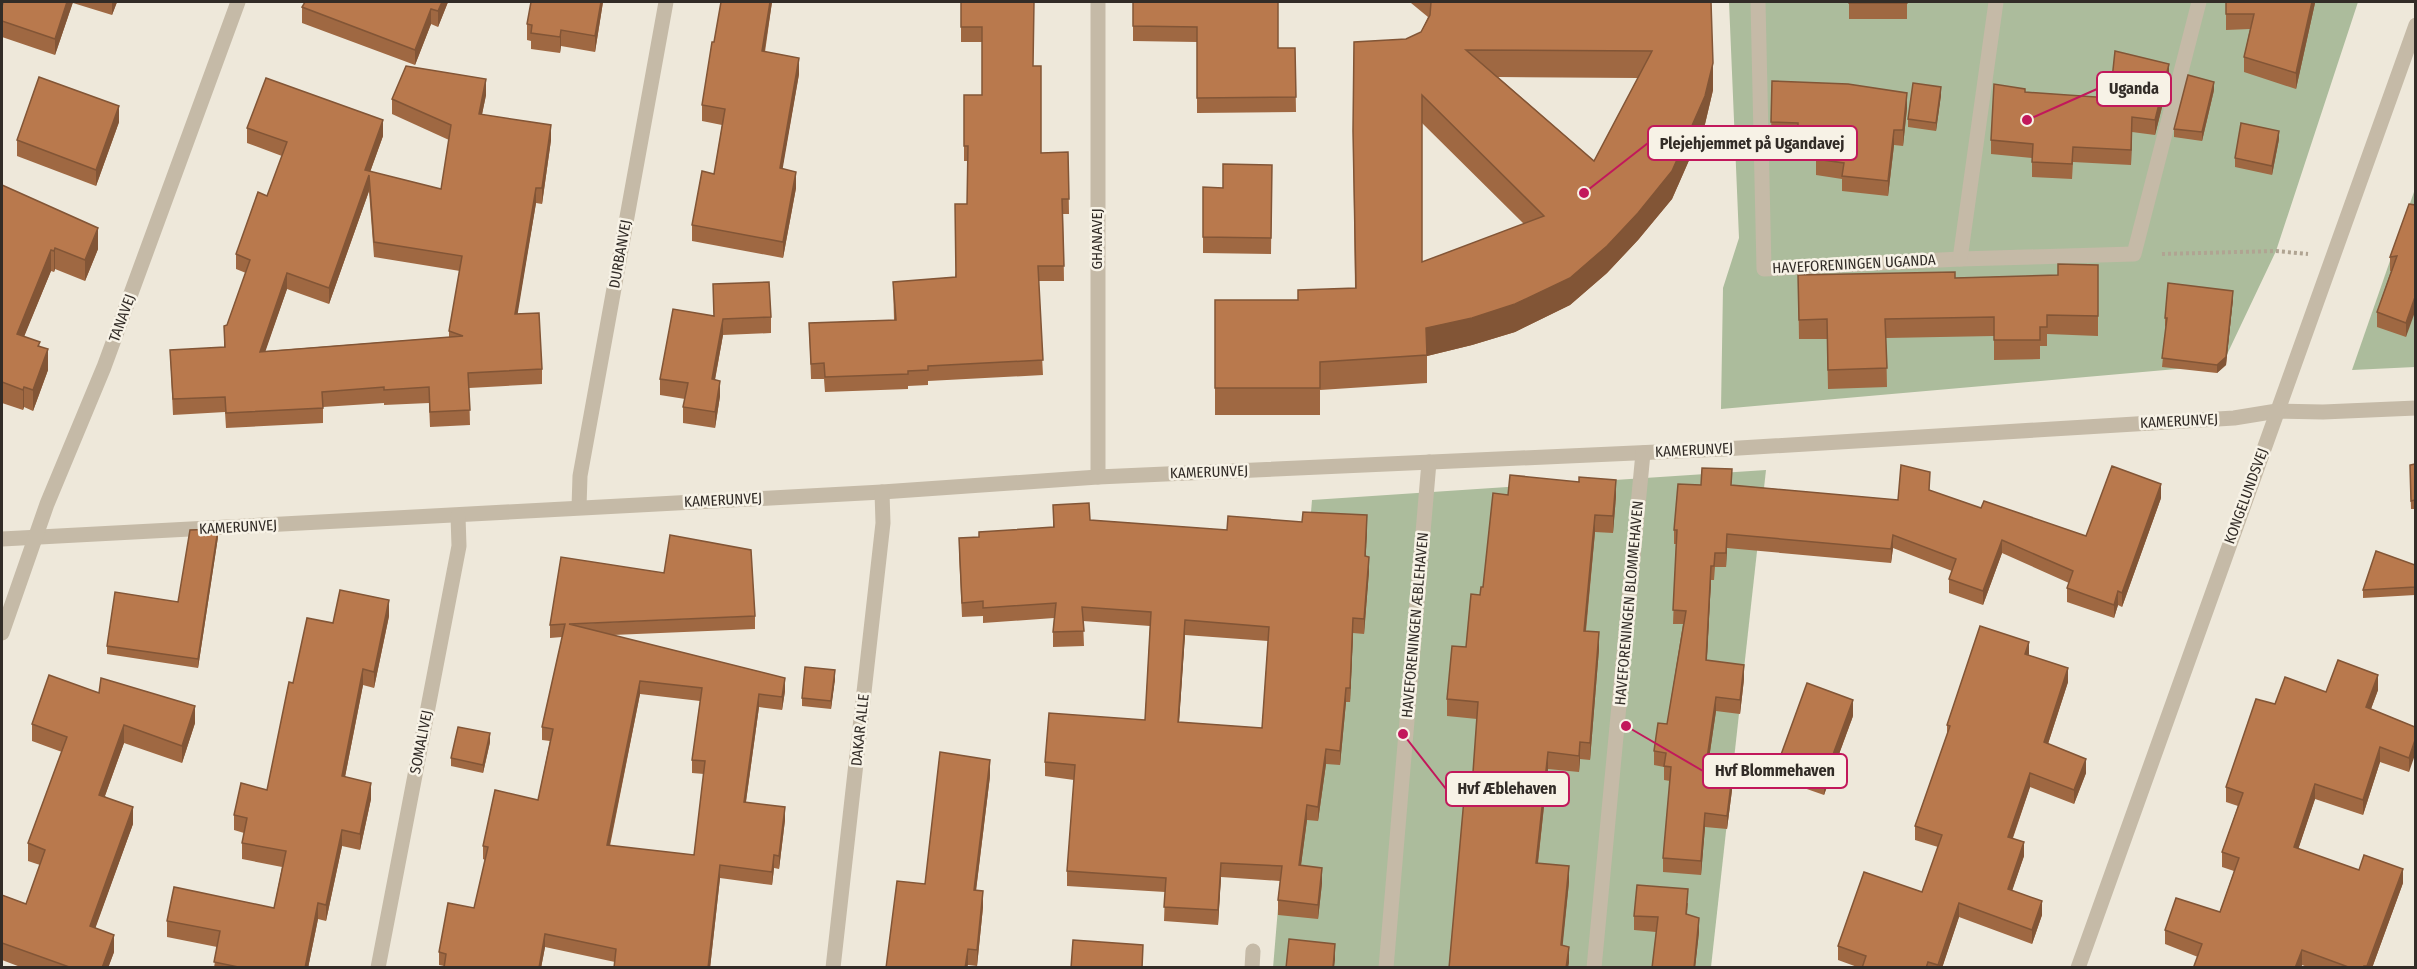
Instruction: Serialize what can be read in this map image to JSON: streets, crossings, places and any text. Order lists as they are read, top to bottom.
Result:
{
  "streets": {
    "street": [
      "GHANAVEJ",
      "DURBANVEJ",
      "HAVEFORENINGEN UGANDA",
      "TANAVEJ",
      "KAMERUNVEJ",
      "KONGELUNDSVEJ",
      "HAVEFORENINGEN BLOMMEHAVEN",
      "HAVEFORENINGEN ÆBLEHAVEN",
      "DAKAR ALLE",
      "SOMALIVEJ"
    ]
  },
  "crossings": [
    ["GHANAVEJ", "KAMERUNVEJ"],
    ["DURBANVEJ", "KAMERUNVEJ"],
    ["TANAVEJ", "KAMERUNVEJ"],
    ["KAMERUNVEJ", "KONGELUNDSVEJ"],
    ["KAMERUNVEJ", "HAVEFORENINGEN BLOMMEHAVEN"],
    ["KAMERUNVEJ", "HAVEFORENINGEN ÆBLEHAVEN"],
    ["KAMERUNVEJ", "DAKAR ALLE"],
    ["KAMERUNVEJ", "SOMALIVEJ"]
  ],
  "places": [
    "Uganda",
    "Plejehjemmet på Ugandavej",
    "Hvf Blommehaven",
    "Hvf Æblehaven"
  ]
}
